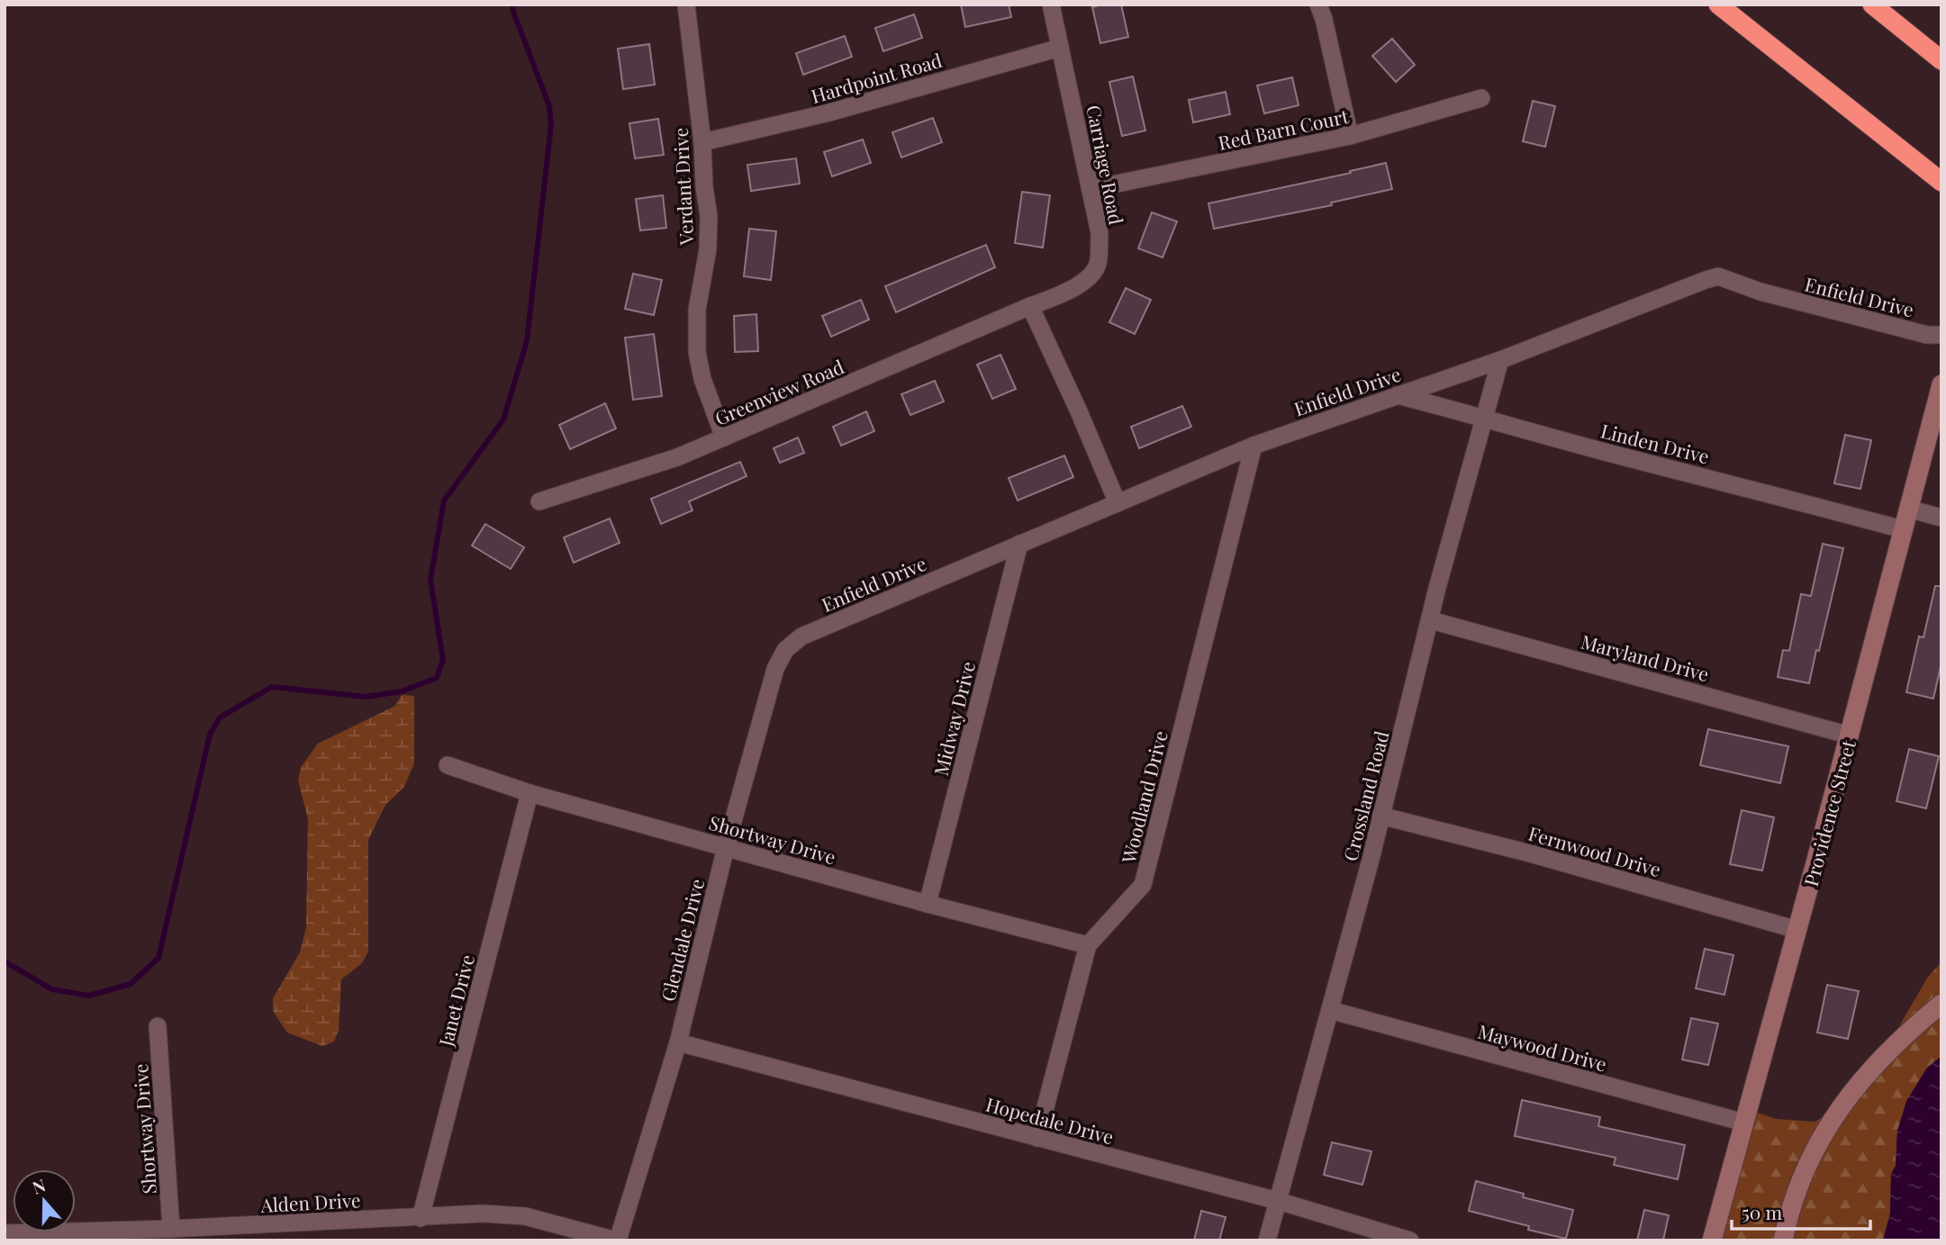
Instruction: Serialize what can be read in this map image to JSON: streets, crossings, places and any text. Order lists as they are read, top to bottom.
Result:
{
  "streets": {
    "main road": ["Providence Street"],
    "street": [
      "Hardpoint Road",
      "Red Barn Court",
      "Carriage Road",
      "Verdant Drive",
      "Enfield Drive",
      "Greenview Road",
      "Linden Drive",
      "Maryland Drive",
      "Midway Drive",
      "Crossland Road",
      "Woodland Drive",
      "Shortway Drive",
      "Fernwood Drive",
      "Glendale Drive",
      "Janet Drive",
      "Maywood Drive",
      "Hopedale Drive",
      "Alden Drive"
    ]
  },
  "crossings": [
    ["Hardpoint Road", "Carriage Road"],
    ["Hardpoint Road", "Verdant Drive"],
    ["Red Barn Court", "Carriage Road"],
    ["Carriage Road", "Greenview Road"],
    ["Verdant Drive", "Greenview Road"],
    ["Enfield Drive", "Linden Drive"],
    ["Enfield Drive", "Midway Drive"],
    ["Enfield Drive", "Crossland Road"],
    ["Enfield Drive", "Woodland Drive"],
    ["Enfield Drive", "Glendale Drive"],
    ["Linden Drive", "Crossland Road"],
    ["Linden Drive", "Providence Street"],
    ["Maryland Drive", "Crossland Road"],
    ["Maryland Drive", "Providence Street"],
    ["Midway Drive", "Shortway Drive"],
    ["Crossland Road", "Fernwood Drive"],
    ["Crossland Road", "Maywood Drive"],
    ["Crossland Road", "Hopedale Drive"],
    ["Woodland Drive", "Shortway Drive"],
    ["Woodland Drive", "Hopedale Drive"],
    ["Providence Street", "Fernwood Drive"],
    ["Providence Street", "Maywood Drive"],
    ["Shortway Drive", "Glendale Drive"],
    ["Shortway Drive", "Janet Drive"],
    ["Shortway Drive", "Alden Drive"],
    ["Glendale Drive", "Hopedale Drive"],
    ["Glendale Drive", "Alden Drive"],
    ["Janet Drive", "Alden Drive"]
  ],
  "scale_bar": "50 m",
  "north": "top"
}
